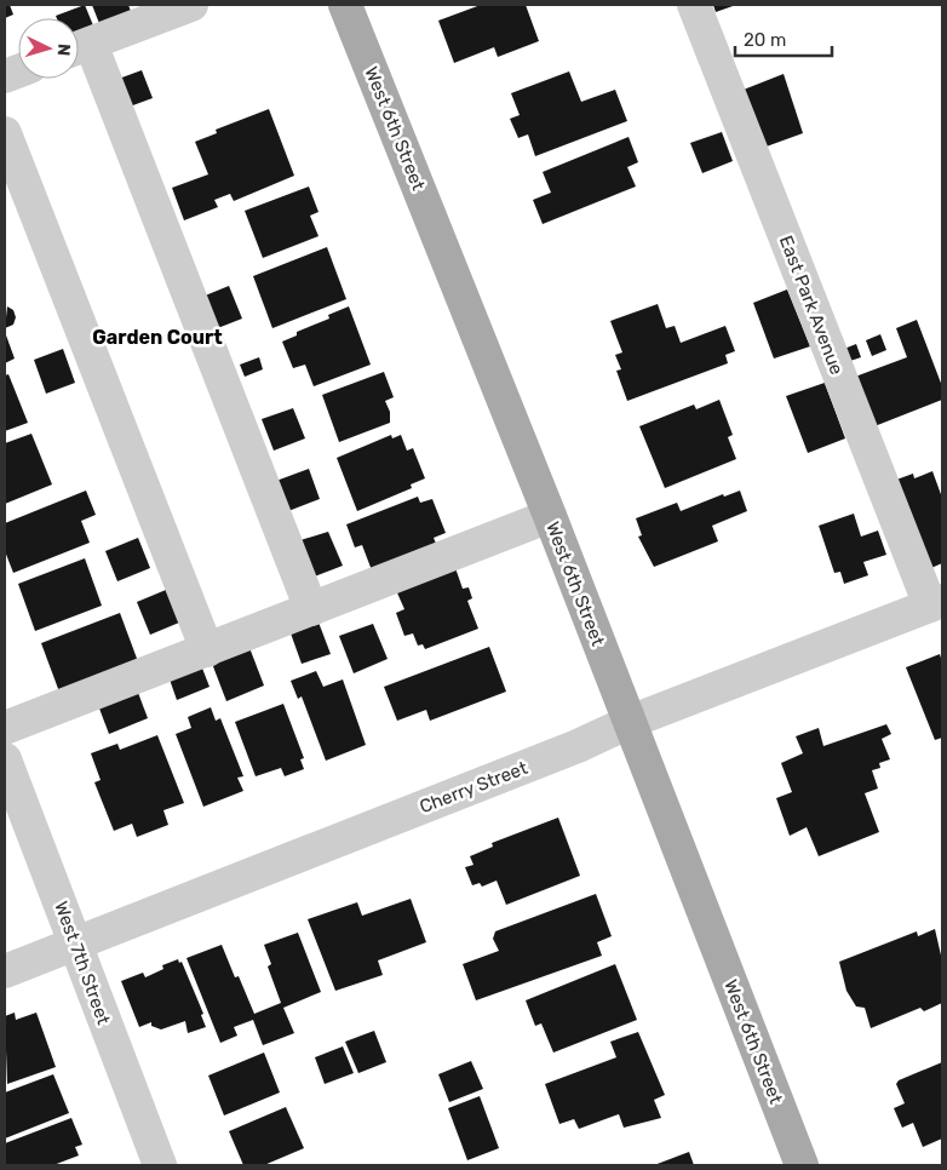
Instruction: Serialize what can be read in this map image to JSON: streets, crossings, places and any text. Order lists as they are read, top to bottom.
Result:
{
  "streets": {
    "main road": ["West 6th Street"],
    "street": ["East Park Avenue", "Cherry Street", "West 7th Street"]
  },
  "crossings": [
    ["West 6th Street", "Cherry Street"],
    ["East Park Avenue", "Cherry Street"],
    ["Cherry Street", "West 7th Street"]
  ],
  "districts": ["Garden Court"],
  "scale_bar": "20 m",
  "north": "right"
}
